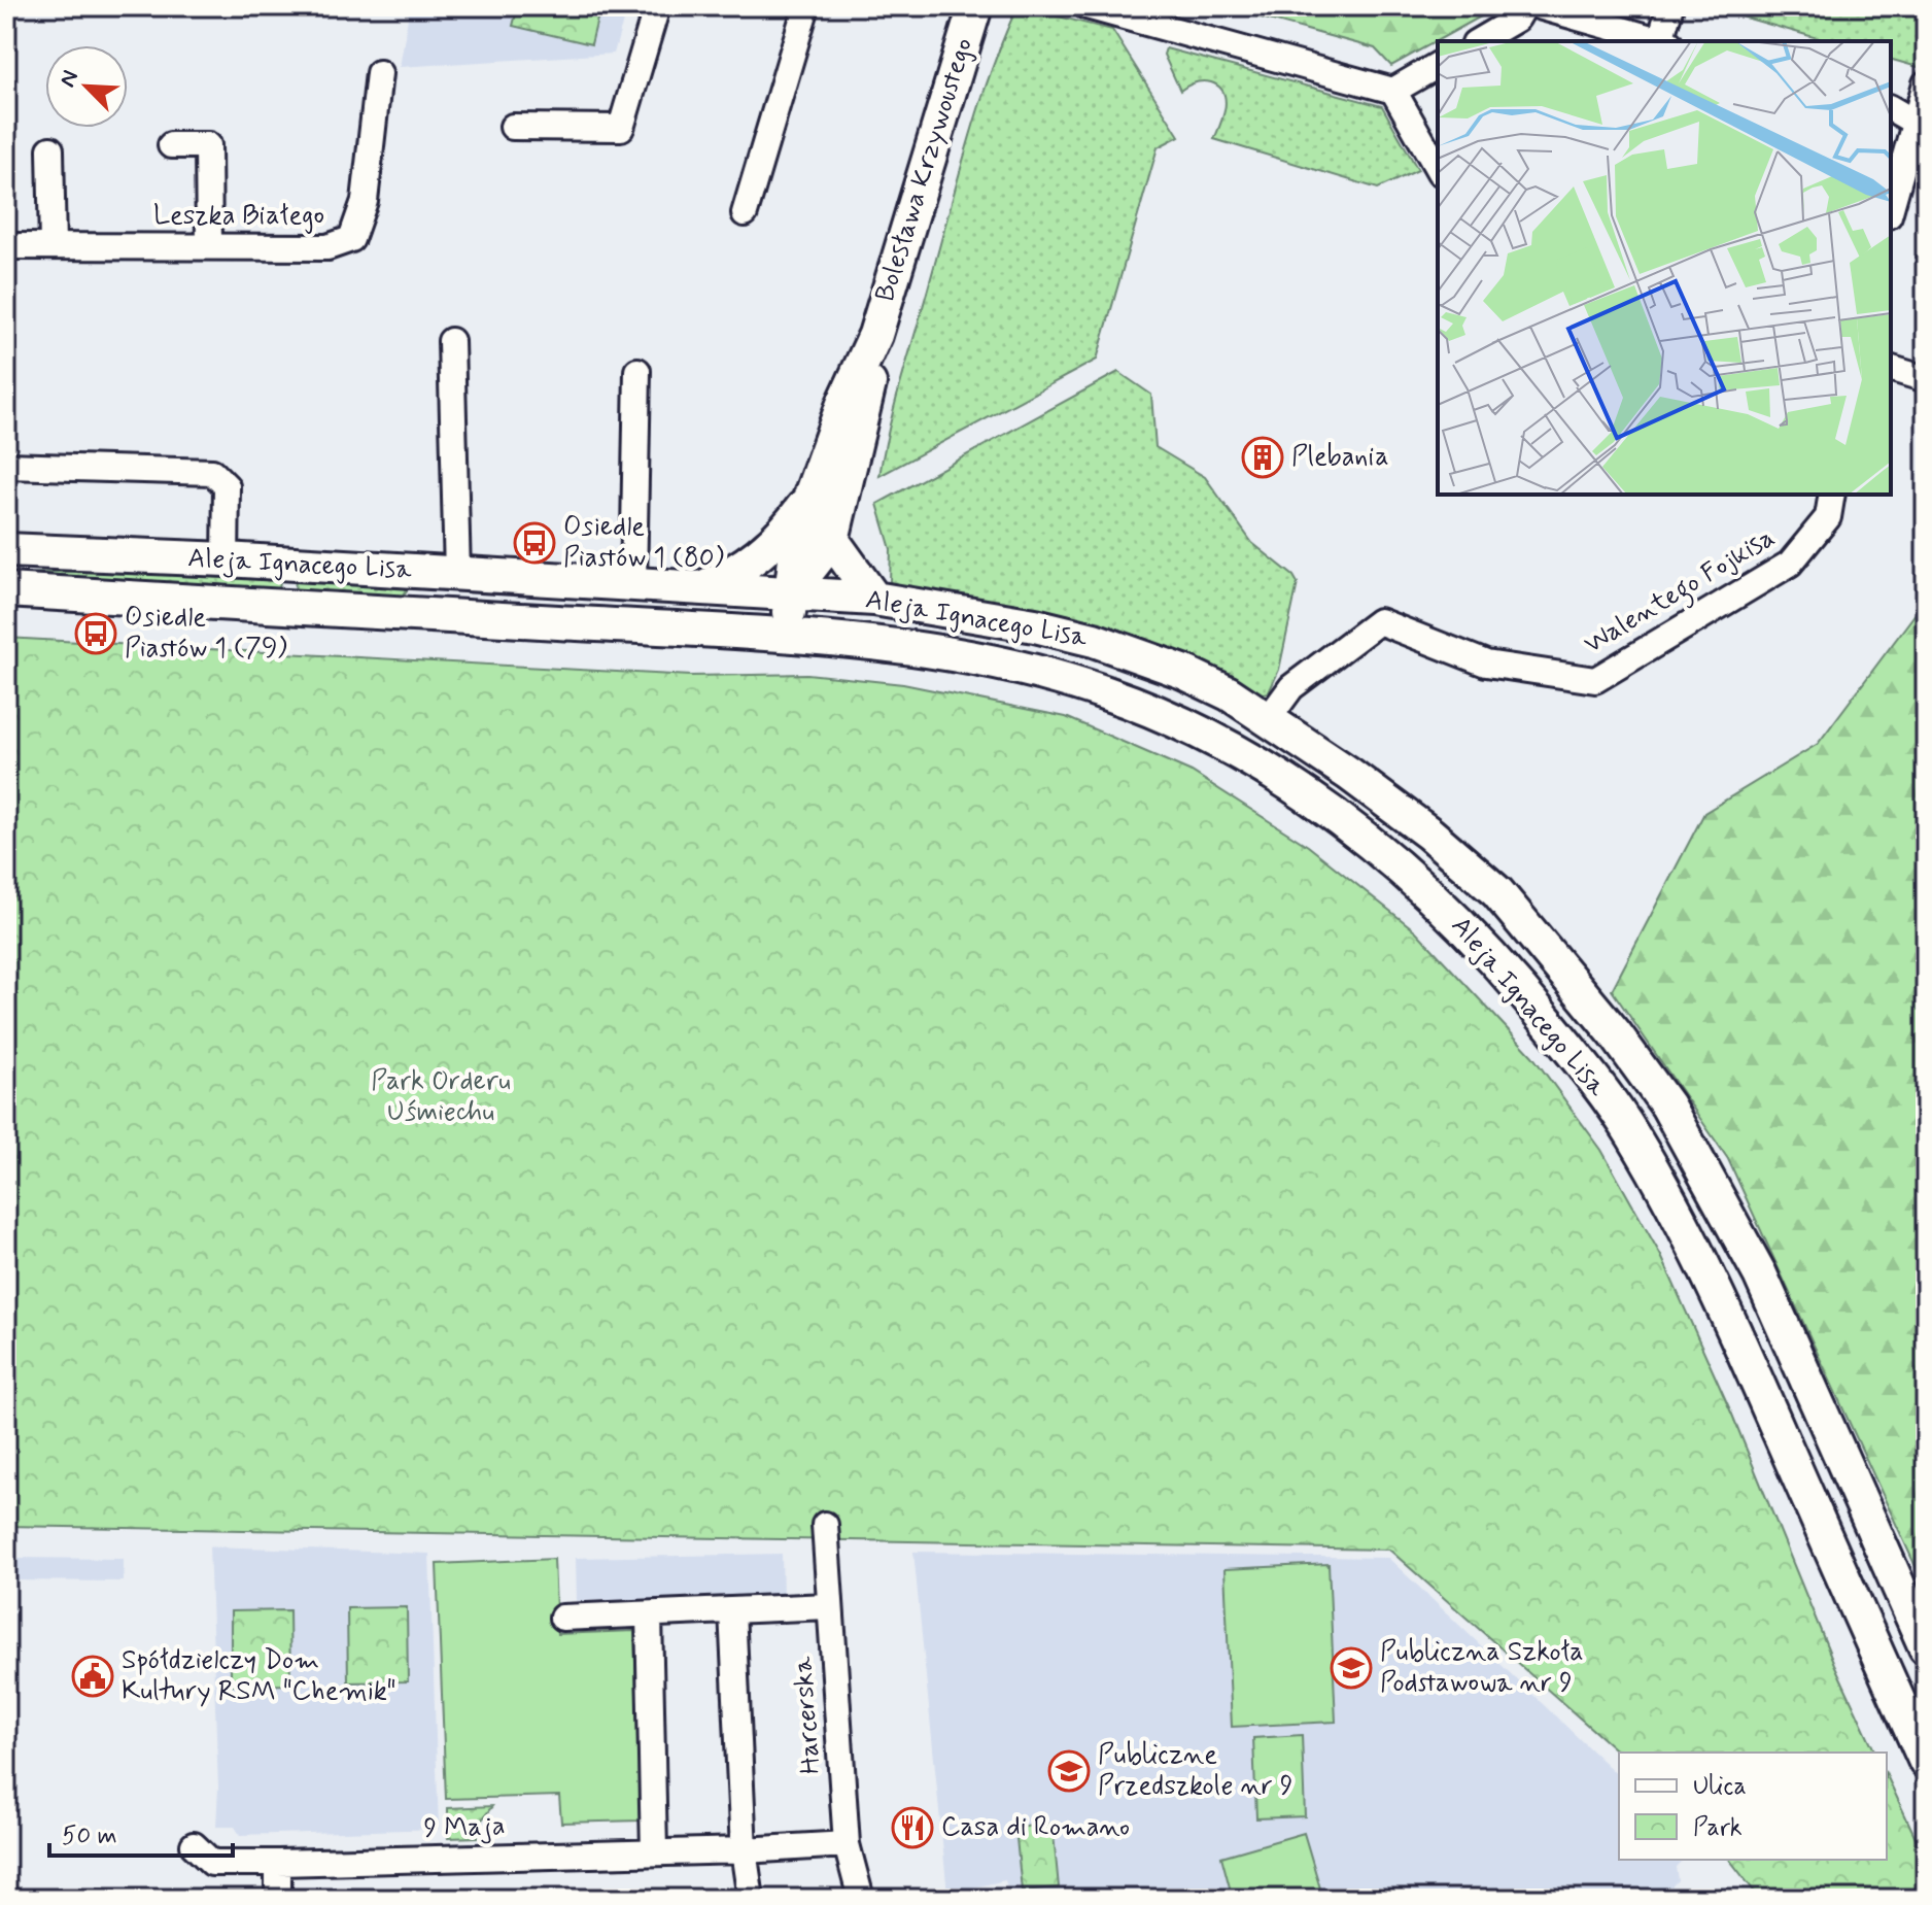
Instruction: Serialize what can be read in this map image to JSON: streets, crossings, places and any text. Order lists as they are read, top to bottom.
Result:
{
  "streets": {
    "street": [
      "Bolesława Krzywoustego",
      "Leszka Białego",
      "Aleja Ignacego Lisa",
      "Walentego Fojkisa",
      "Harcerska",
      "9 Maja"
    ]
  },
  "crossings": [
    ["Bolesława Krzywoustego", "Aleja Ignacego Lisa"],
    ["Aleja Ignacego Lisa", "Walentego Fojkisa"],
    ["Harcerska", "9 Maja"]
  ],
  "parks": ["Park Orderu Uśmiechu"],
  "places": {
    "building": ["Plebania"],
    "bus stop": ["Osiedle Piastów 1 (80)", "Osiedle Piastów 1 (79)"],
    "school or university": ["Publiczna Szkoła Podstawowa nr 9", "Publiczne Przedszkole nr 9"],
    "public building": ["Spółdzielczy Dom Kultury RSM \"Chemik\""],
    "restaurant": ["Casa di Romano"]
  },
  "legend": ["Ulica", "Park"],
  "scale_bar": "50 m",
  "north": "top left"
}
